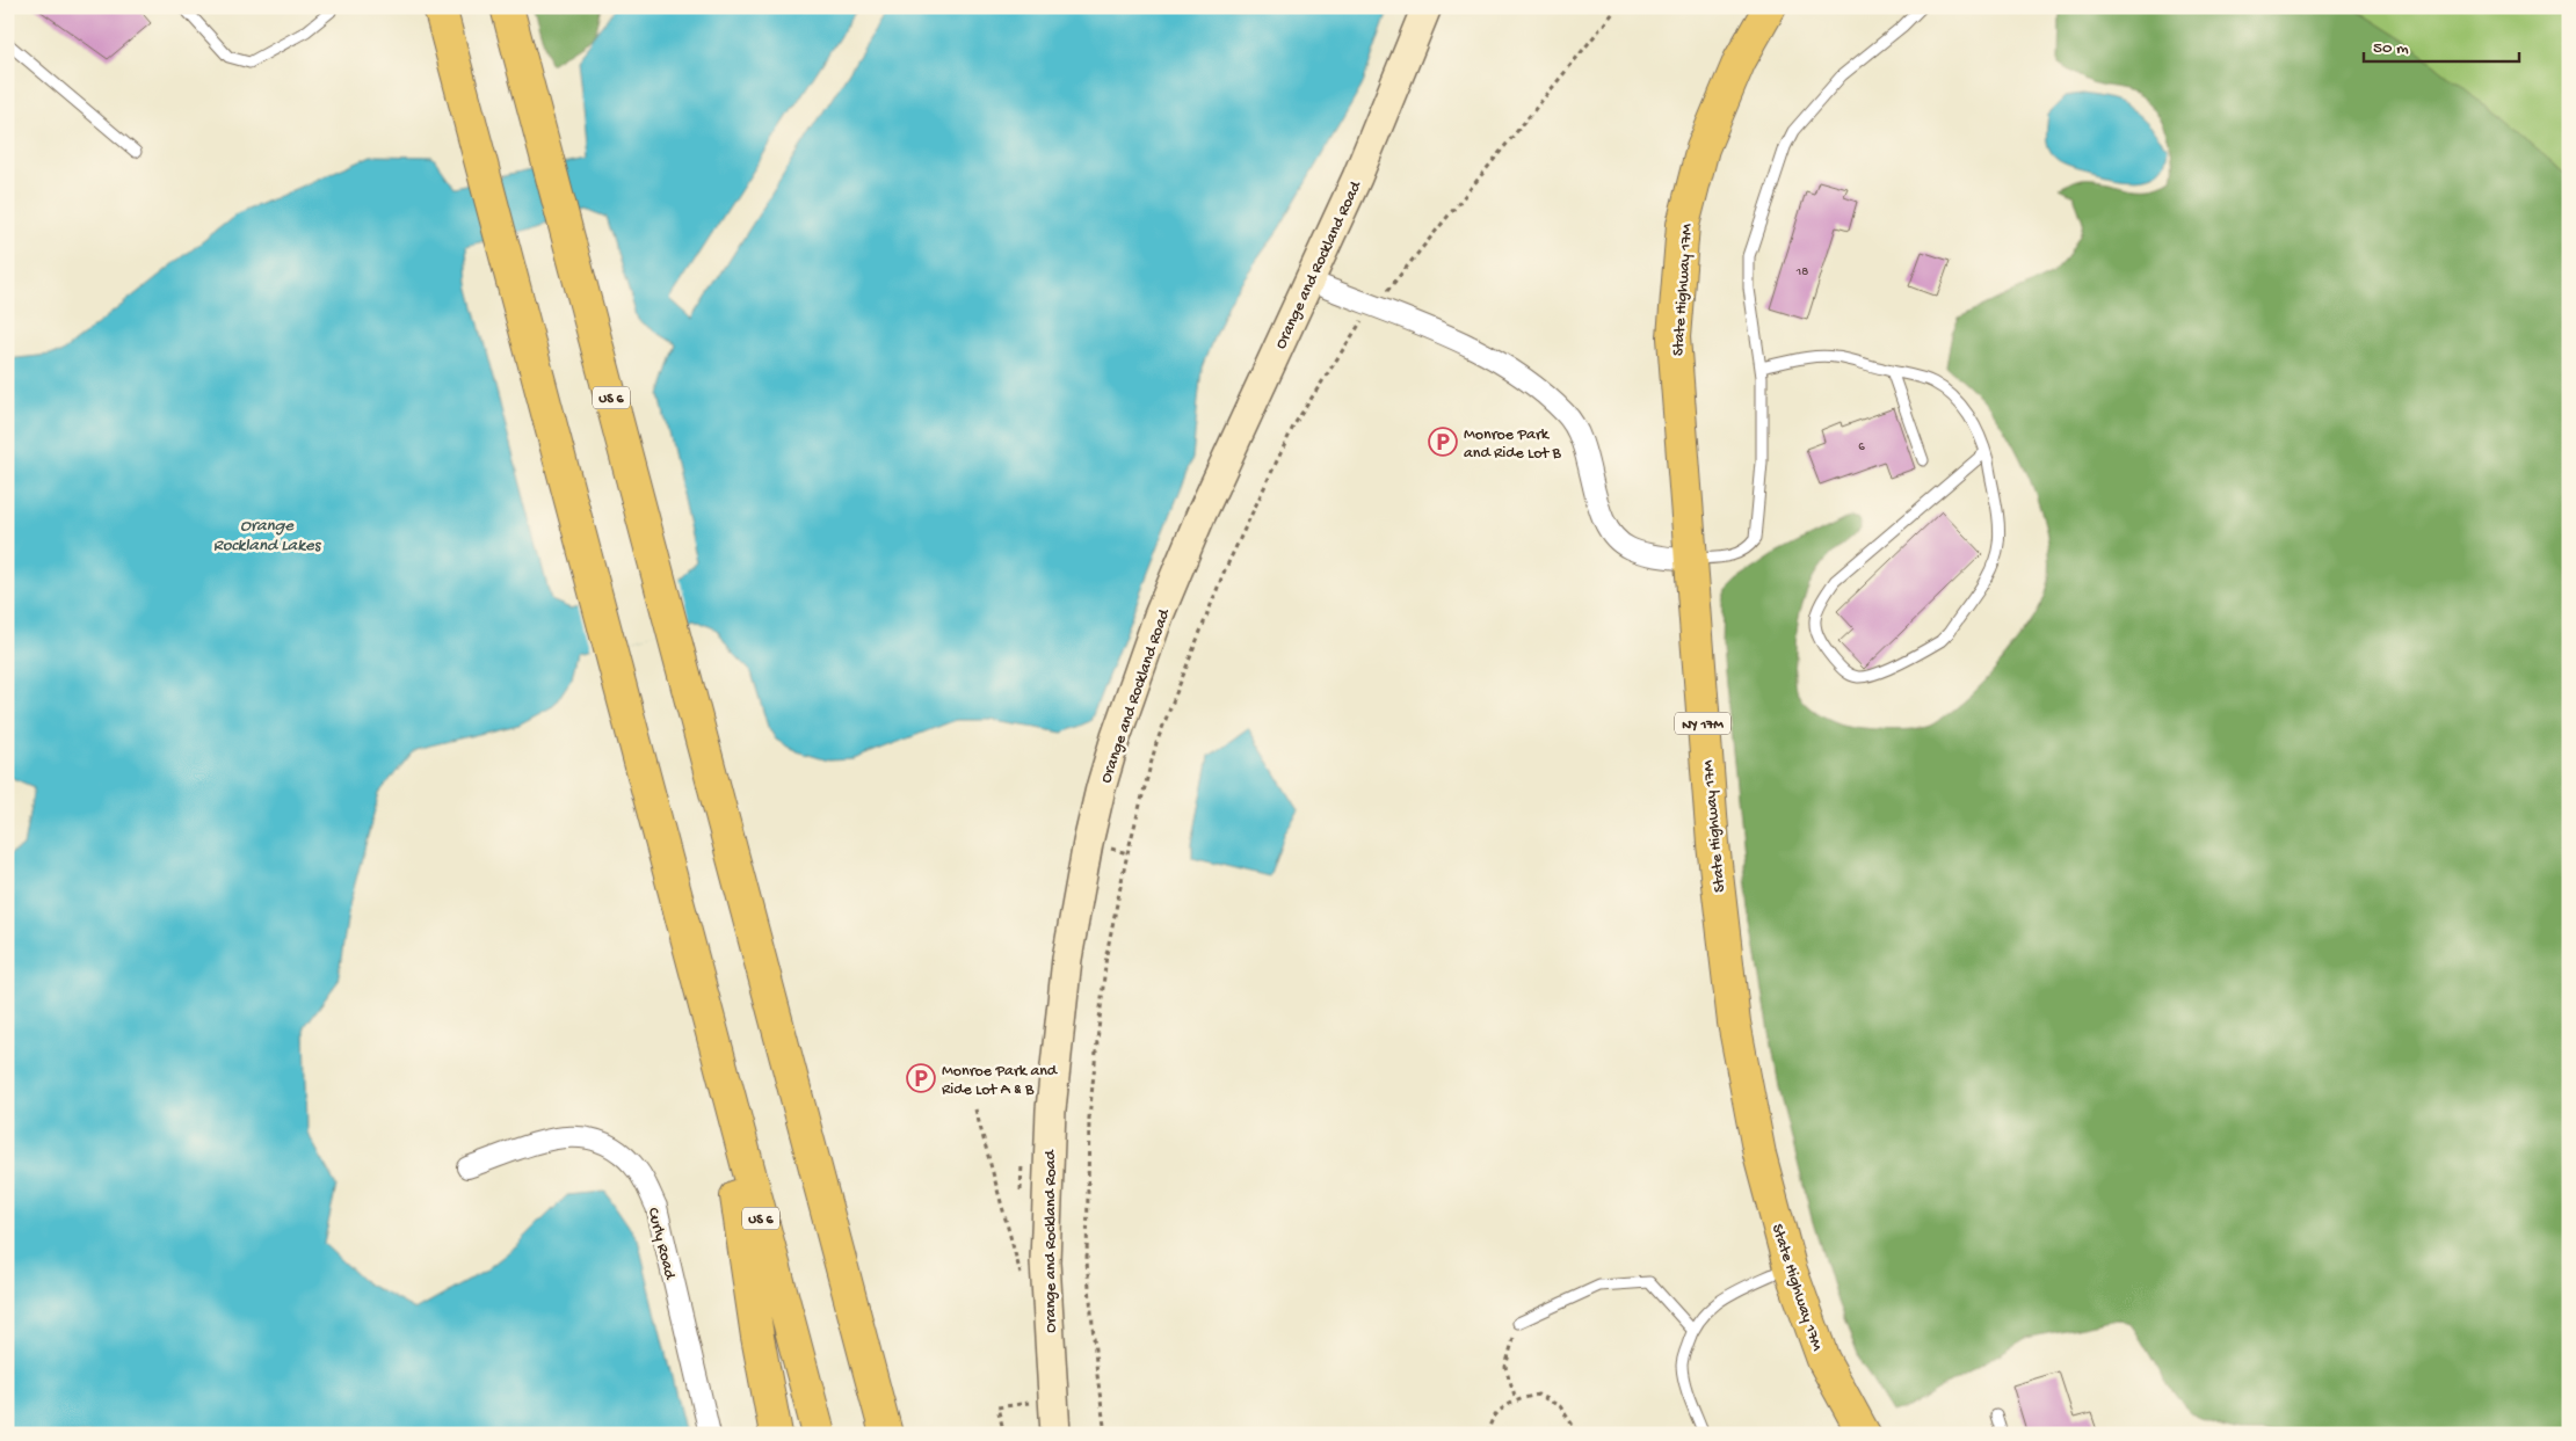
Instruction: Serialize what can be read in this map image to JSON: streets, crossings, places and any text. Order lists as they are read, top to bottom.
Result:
{
  "streets": {
    "main road": ["State Highway 17M", "US 6", "NY 17M"],
    "street": ["Orange and Rockland Road", "Curly Road"]
  },
  "water": ["Orange Rockland Lakes"],
  "places": {
    "parking": ["Monroe Park and Ride Lot B", "Monroe Park and Ride Lot A & B"]
  },
  "house_numbers": ["18", "6"],
  "scale_bar": "50 m"
}
